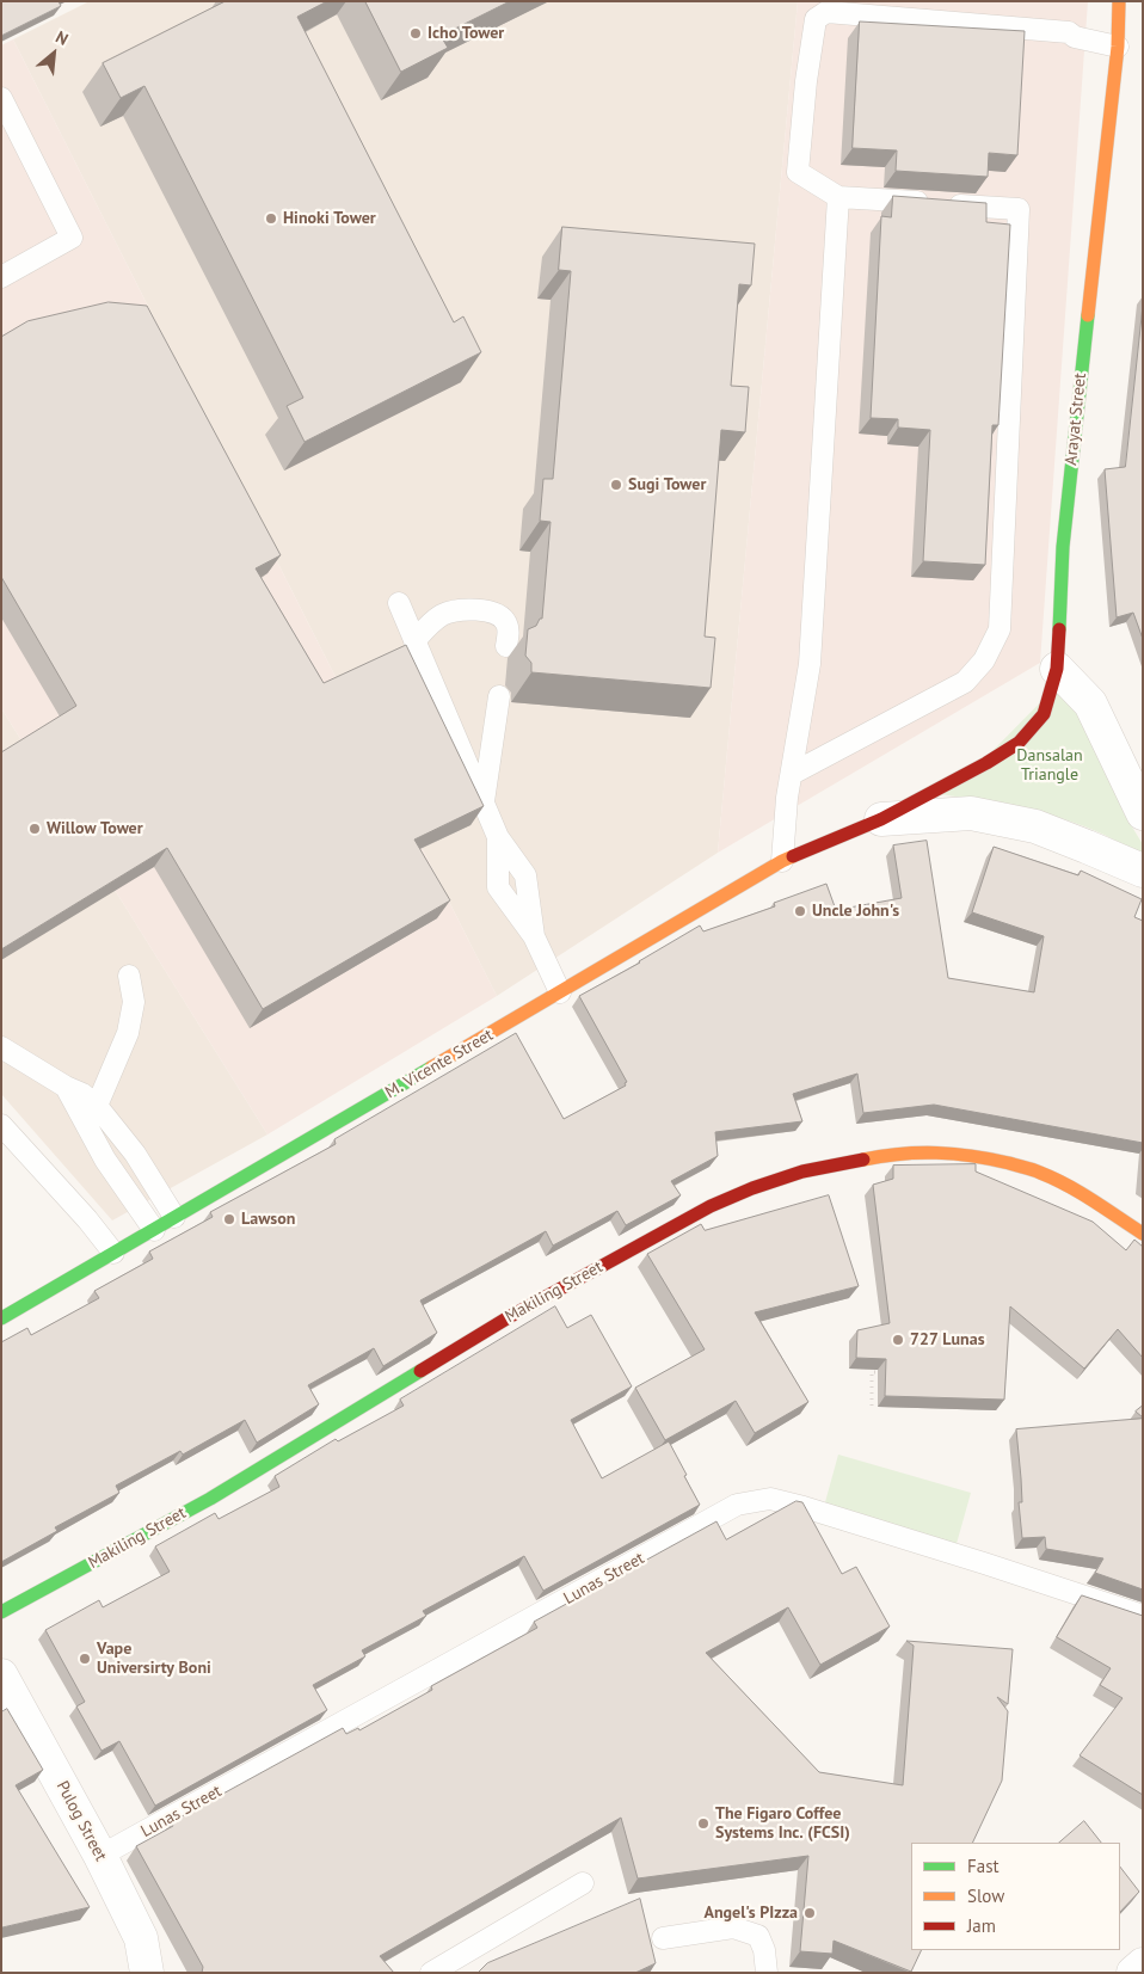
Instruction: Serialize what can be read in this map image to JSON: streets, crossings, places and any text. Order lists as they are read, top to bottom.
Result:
{
  "streets": {
    "street": [
      "Arayat Street",
      "M. Vicente Street",
      "Makiling Street",
      "Pulog Street"
    ],
    "lane": ["Lunas Street"]
  },
  "crossings": [
    ["Arayat Street", "M. Vicente Street"],
    ["Lunas Street", "Pulog Street"]
  ],
  "parks": ["Dansalan Triangle"],
  "places": [
    "Icho Tower",
    "Hinoki Tower",
    "Sugi Tower",
    "Willow Tower",
    "Uncle John's",
    "Lawson",
    "727 Lunas",
    "Vape Universirty Boni",
    "The Figaro Coffee Systems Inc. (FCSI)",
    "Angel's PIzza"
  ],
  "legend": ["Fast", "Slow", "Jam"],
  "north": "top right"
}
